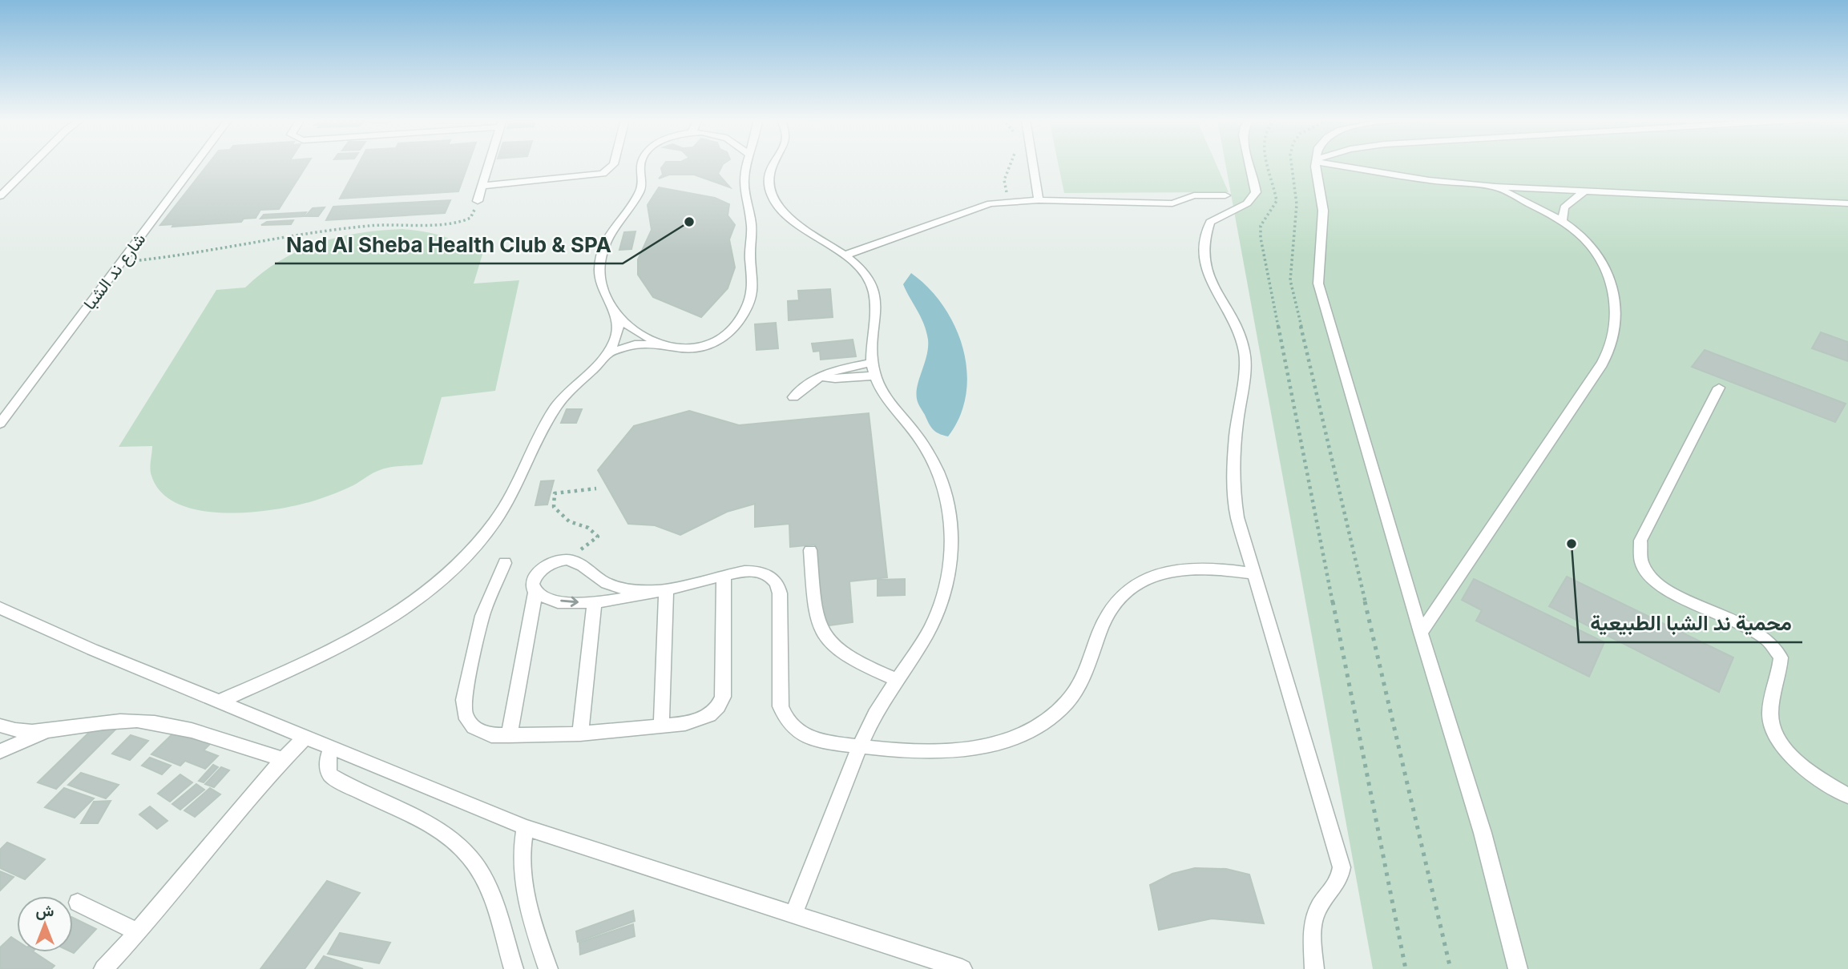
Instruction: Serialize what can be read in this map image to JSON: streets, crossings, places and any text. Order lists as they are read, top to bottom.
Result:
{
  "streets": {
    "lane": ["شارع ند الشبا"]
  },
  "places": ["Nad Al Sheba Health Club & SPA", "محمية ند الشبا الطبيعية"],
  "north": "top"
}
